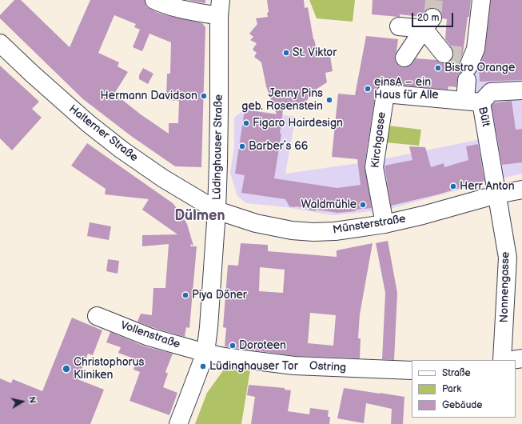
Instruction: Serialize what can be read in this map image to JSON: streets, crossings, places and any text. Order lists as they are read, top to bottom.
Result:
{
  "streets": {
    "street": [
      "Bült",
      "Halterner Straße",
      "Kirchgasse",
      "Lüdinghauser Straße",
      "Münsterstraße",
      "Nonnengasse",
      "Vollenstraße",
      "Ostring"
    ]
  },
  "crossings": [
    ["Bült", "Kirchgasse"],
    ["Bült", "Münsterstraße"],
    ["Bült", "Nonnengasse"],
    ["Halterner Straße", "Lüdinghauser Straße"],
    ["Halterner Straße", "Münsterstraße"],
    ["Kirchgasse", "Münsterstraße"],
    ["Lüdinghauser Straße", "Münsterstraße"],
    ["Lüdinghauser Straße", "Vollenstraße"],
    ["Lüdinghauser Straße", "Ostring"],
    ["Münsterstraße", "Nonnengasse"],
    ["Vollenstraße", "Ostring"]
  ],
  "districts": ["Dülmen"],
  "places": [
    "St. Viktor",
    "Bistro Orange",
    "einsA – ein Haus für Alle",
    "Hermann Davidson",
    "Jenny Pins geb. Rosenstein",
    "Figaro Hairdesign",
    "Barber´s 66",
    "Herr Anton",
    "Waldmühle",
    "Piya Döner",
    "Doroteen",
    "Lüdinghauser Tor",
    "Christophorus Kliniken"
  ],
  "legend": ["Straße", "Park", "Gebäude"],
  "scale_bar": "20 m",
  "north": "right"
}
